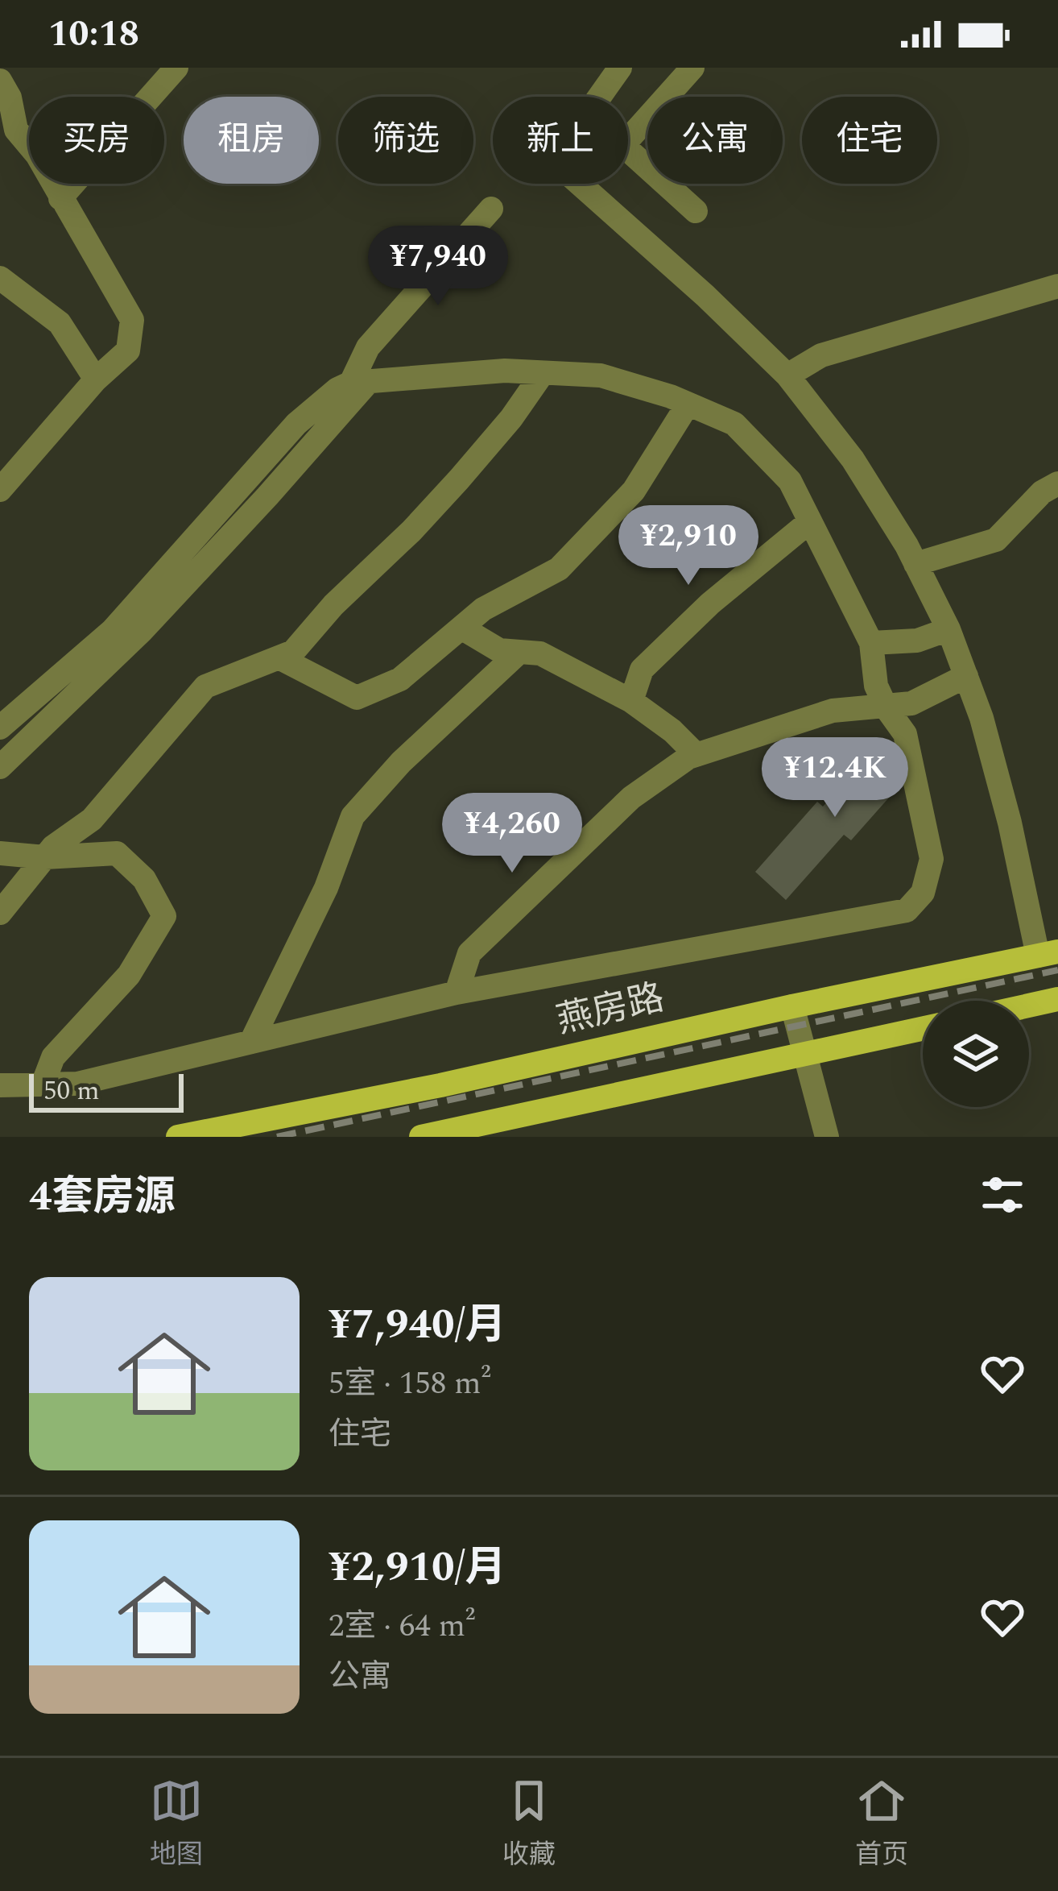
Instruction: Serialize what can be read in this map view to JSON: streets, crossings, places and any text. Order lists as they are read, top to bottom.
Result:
{
  "streets": {
    "main road": ["燕房路"]
  },
  "scale_bar": "50 m",
  "page": {
    "status": "10:18",
    "chip": [
      "买房",
      "租房",
      "筛选",
      "新上",
      "公寓",
      "住宅"
    ],
    "price": [
      "¥7,940",
      "¥2,910",
      "¥12.4K",
      "¥4,260"
    ],
    "scale": "50 m",
    "heading": "4套房源",
    "list": [
      {
        "name": "¥7,940/月",
        "note": "5室 · 158 m² · 住宅"
      },
      {
        "name": "¥2,910/月",
        "note": "2室 · 64 m² · 公寓"
      }
    ],
    "tabs": ["地图", "收藏", "首页"]
  }
}
